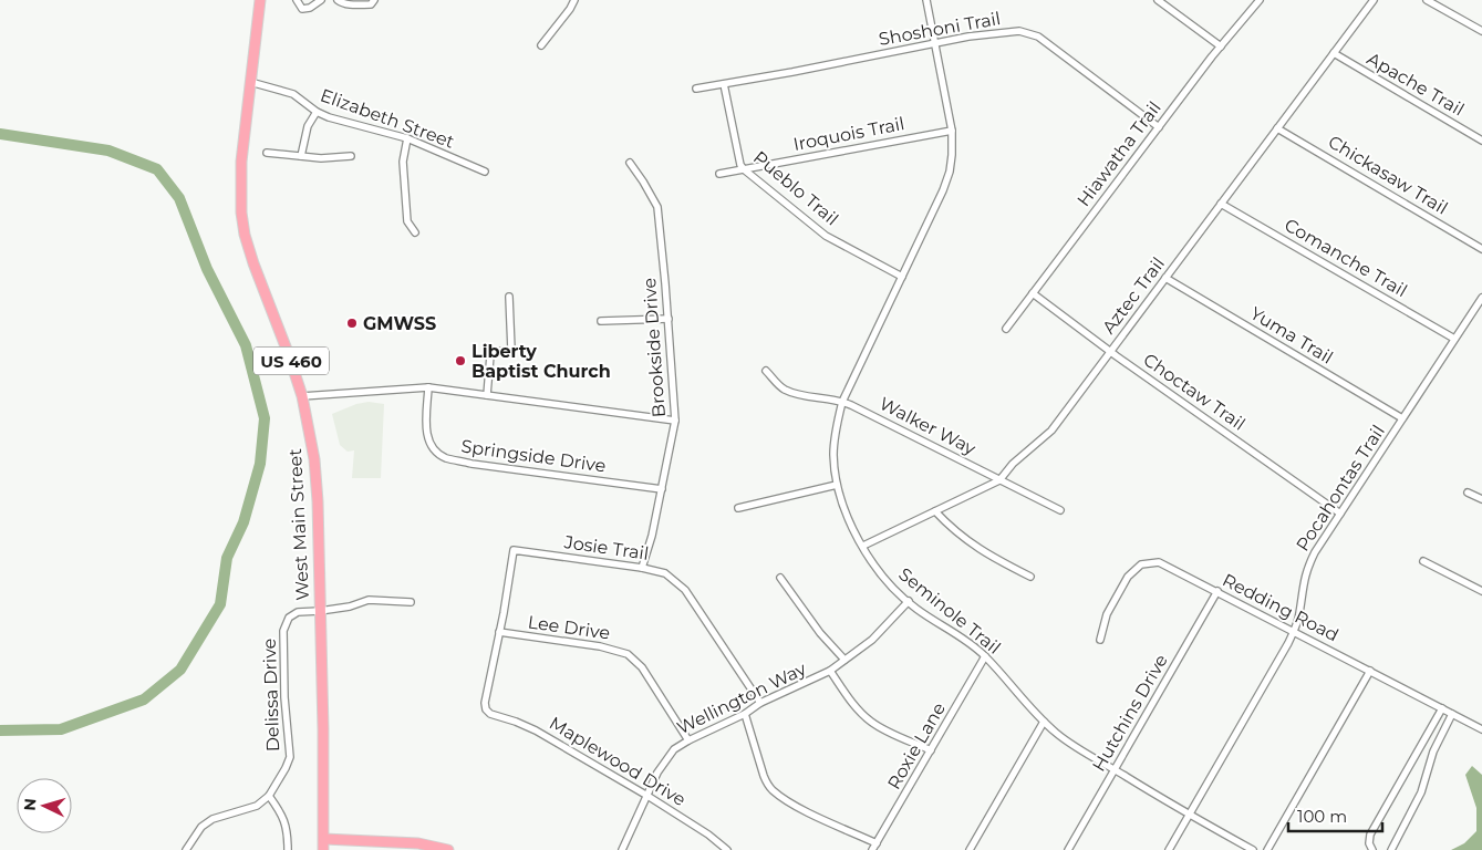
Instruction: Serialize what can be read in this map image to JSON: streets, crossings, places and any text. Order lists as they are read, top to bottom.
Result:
{
  "streets": {
    "main road": ["US 460", "West Main Street"],
    "street": [
      "Shoshoni Trail",
      "Apache Trail",
      "Elizabeth Street",
      "Iroquois Trail",
      "Hiawatha Trail",
      "Chickasaw Trail",
      "Pueblo Trail",
      "Comanche Trail",
      "Aztec Trail",
      "Yuma Trail",
      "Brookside Drive",
      "Choctaw Trail",
      "Walker Way",
      "Springside Drive",
      "Pocahontas Trail",
      "Josie Trail",
      "Redding Road",
      "Seminole Trail",
      "Lee Drive",
      "Delissa Drive",
      "Wellington Way",
      "Hutchins Drive",
      "Roxie Lane",
      "Maplewood Drive"
    ]
  },
  "crossings": [
    ["Shoshoni Trail", "Hiawatha Trail"],
    ["Shoshoni Trail", "Pueblo Trail"],
    ["Shoshoni Trail", "Seminole Trail"],
    ["Apache Trail", "Aztec Trail"],
    ["Elizabeth Street", "West Main Street"],
    ["Iroquois Trail", "Pueblo Trail"],
    ["Iroquois Trail", "Seminole Trail"],
    ["Hiawatha Trail", "Choctaw Trail"],
    ["Chickasaw Trail", "Aztec Trail"],
    ["Pueblo Trail", "Seminole Trail"],
    ["Comanche Trail", "Aztec Trail"],
    ["Comanche Trail", "Pocahontas Trail"],
    ["Aztec Trail", "Yuma Trail"],
    ["Aztec Trail", "Choctaw Trail"],
    ["Aztec Trail", "Walker Way"],
    ["Aztec Trail", "Seminole Trail"],
    ["Yuma Trail", "Pocahontas Trail"],
    ["Brookside Drive", "Springside Drive"],
    ["Brookside Drive", "Josie Trail"],
    ["Choctaw Trail", "Pocahontas Trail"],
    ["Walker Way", "Seminole Trail"],
    ["Pocahontas Trail", "Redding Road"],
    ["Pocahontas Trail", "Seminole Trail"],
    ["West Main Street", "Delissa Drive"],
    ["Josie Trail", "Lee Drive"],
    ["Josie Trail", "Wellington Way"],
    ["Josie Trail", "Maplewood Drive"],
    ["Redding Road", "Hutchins Drive"],
    ["Seminole Trail", "Wellington Way"],
    ["Seminole Trail", "Hutchins Drive"],
    ["Seminole Trail", "Roxie Lane"],
    ["Lee Drive", "Wellington Way"],
    ["Lee Drive", "Maplewood Drive"],
    ["Wellington Way", "Maplewood Drive"]
  ],
  "places": ["GMWSS", "Liberty Baptist Church"],
  "scale_bar": "100 m",
  "north": "left"
}
